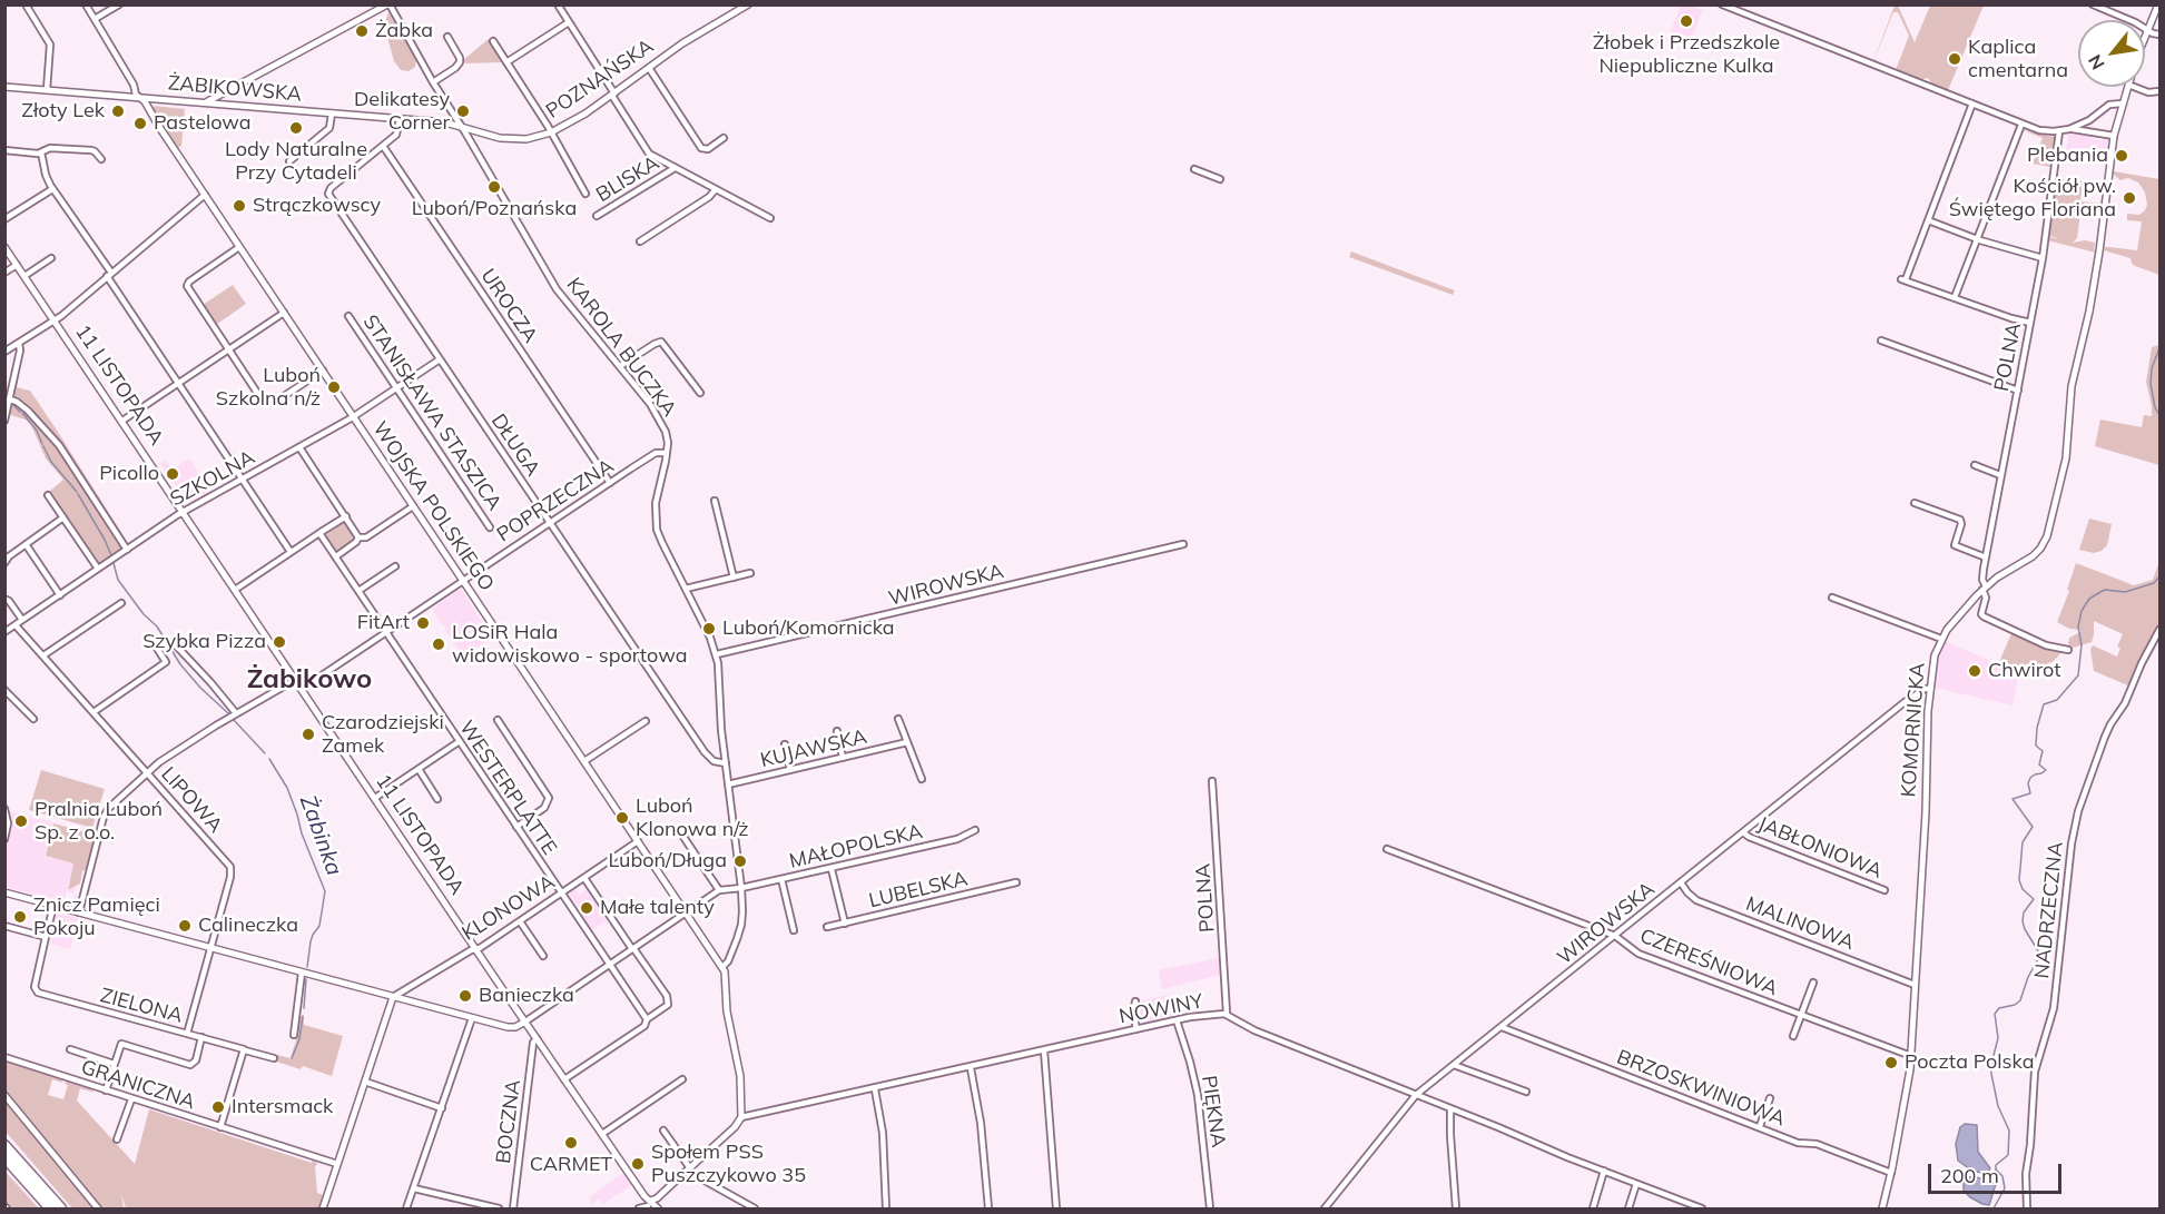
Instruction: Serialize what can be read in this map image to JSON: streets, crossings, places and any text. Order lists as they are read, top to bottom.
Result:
{
  "streets": {
    "street": [
      "POZNAŃSKA",
      "ŻABIKOWSKA",
      "BLISKA",
      "UROCZA",
      "KAROLA BUCZKA",
      "POLNA",
      "11 LISTOPADA",
      "STANISŁAWA STASZICA",
      "DŁUGA",
      "SZKOLNA",
      "POPRZECZNA",
      "WOJSKA POLSKIEGO",
      "WIROWSKA",
      "KOMORNICKA",
      "KUJAWSKA",
      "WESTERPLATTE",
      "LIPOWA",
      "MAŁOPOLSKA",
      "JABŁONIOWA",
      "LUBELSKA",
      "KLONOWA",
      "NADRZECZNA",
      "MALINOWA",
      "CZEREŚNIOWA",
      "ZIELONA",
      "NOWINY",
      "GRANICZNA",
      "BRZOSKWINIOWA",
      "PIĘKNA",
      "BOCZNA"
    ]
  },
  "crossings": [
    ["POZNAŃSKA", "ŻABIKOWSKA"],
    ["POZNAŃSKA", "KAROLA BUCZKA"],
    ["ŻABIKOWSKA", "KAROLA BUCZKA"],
    ["ŻABIKOWSKA", "WOJSKA POLSKIEGO"],
    ["UROCZA", "DŁUGA"],
    ["UROCZA", "POPRZECZNA"],
    ["KAROLA BUCZKA", "DŁUGA"],
    ["KAROLA BUCZKA", "POPRZECZNA"],
    ["KAROLA BUCZKA", "WOJSKA POLSKIEGO"],
    ["KAROLA BUCZKA", "WIROWSKA"],
    ["KAROLA BUCZKA", "KUJAWSKA"],
    ["KAROLA BUCZKA", "MAŁOPOLSKA"],
    ["POLNA", "KOMORNICKA"],
    ["POLNA", "NOWINY"],
    ["11 LISTOPADA", "SZKOLNA"],
    ["11 LISTOPADA", "POPRZECZNA"],
    ["11 LISTOPADA", "KLONOWA"],
    ["11 LISTOPADA", "BOCZNA"],
    ["STANISŁAWA STASZICA", "SZKOLNA"],
    ["DŁUGA", "SZKOLNA"],
    ["DŁUGA", "POPRZECZNA"],
    ["SZKOLNA", "WOJSKA POLSKIEGO"],
    ["SZKOLNA", "LIPOWA"],
    ["POPRZECZNA", "WOJSKA POLSKIEGO"],
    ["POPRZECZNA", "WESTERPLATTE"],
    ["WOJSKA POLSKIEGO", "KLONOWA"],
    ["WIROWSKA", "KOMORNICKA"],
    ["WIROWSKA", "JABŁONIOWA"],
    ["WIROWSKA", "MALINOWA"],
    ["WIROWSKA", "CZEREŚNIOWA"],
    ["WIROWSKA", "NOWINY"],
    ["WIROWSKA", "BRZOSKWINIOWA"],
    ["KOMORNICKA", "MALINOWA"],
    ["KOMORNICKA", "CZEREŚNIOWA"],
    ["KOMORNICKA", "BRZOSKWINIOWA"],
    ["WESTERPLATTE", "KLONOWA"],
    ["LIPOWA", "ZIELONA"],
    ["NOWINY", "PIĘKNA"]
  ],
  "districts": ["Żabikowo"],
  "water": ["Żabinka"],
  "places": [
    "Żłobek i Przedszkole Niepubliczne Kulka",
    "Żabka",
    "Kaplica cmentarna",
    "Złoty Lek",
    "Delikatesy Corner",
    "Pastelowa",
    "Lody Naturalne Przy Cytadeli",
    "Plebania",
    "Luboń/Poznańska",
    "Kościół pw. Świętego Floriana",
    "Strączkowscy",
    "Luboń Szkolna n/ż",
    "Picollo",
    "FitArt",
    "Luboń/Komornicka",
    "Szybka Pizza",
    "LOSiR Hala widowiskowo - sportowa",
    "Chwirot",
    "Czarodziejski Zamek",
    "Luboń Klonowa n/ż",
    "Pralnia Luboń Sp. z o.o.",
    "Luboń/Długa",
    "Małe talenty",
    "Znicz Pamięci Pokoju",
    "Calineczka",
    "Banieczka",
    "Poczta Polska",
    "Intersmack",
    "CARMET",
    "Społem PSS Puszczykowo 35"
  ],
  "scale_bar": "200 m",
  "north": "bottom left"
}
